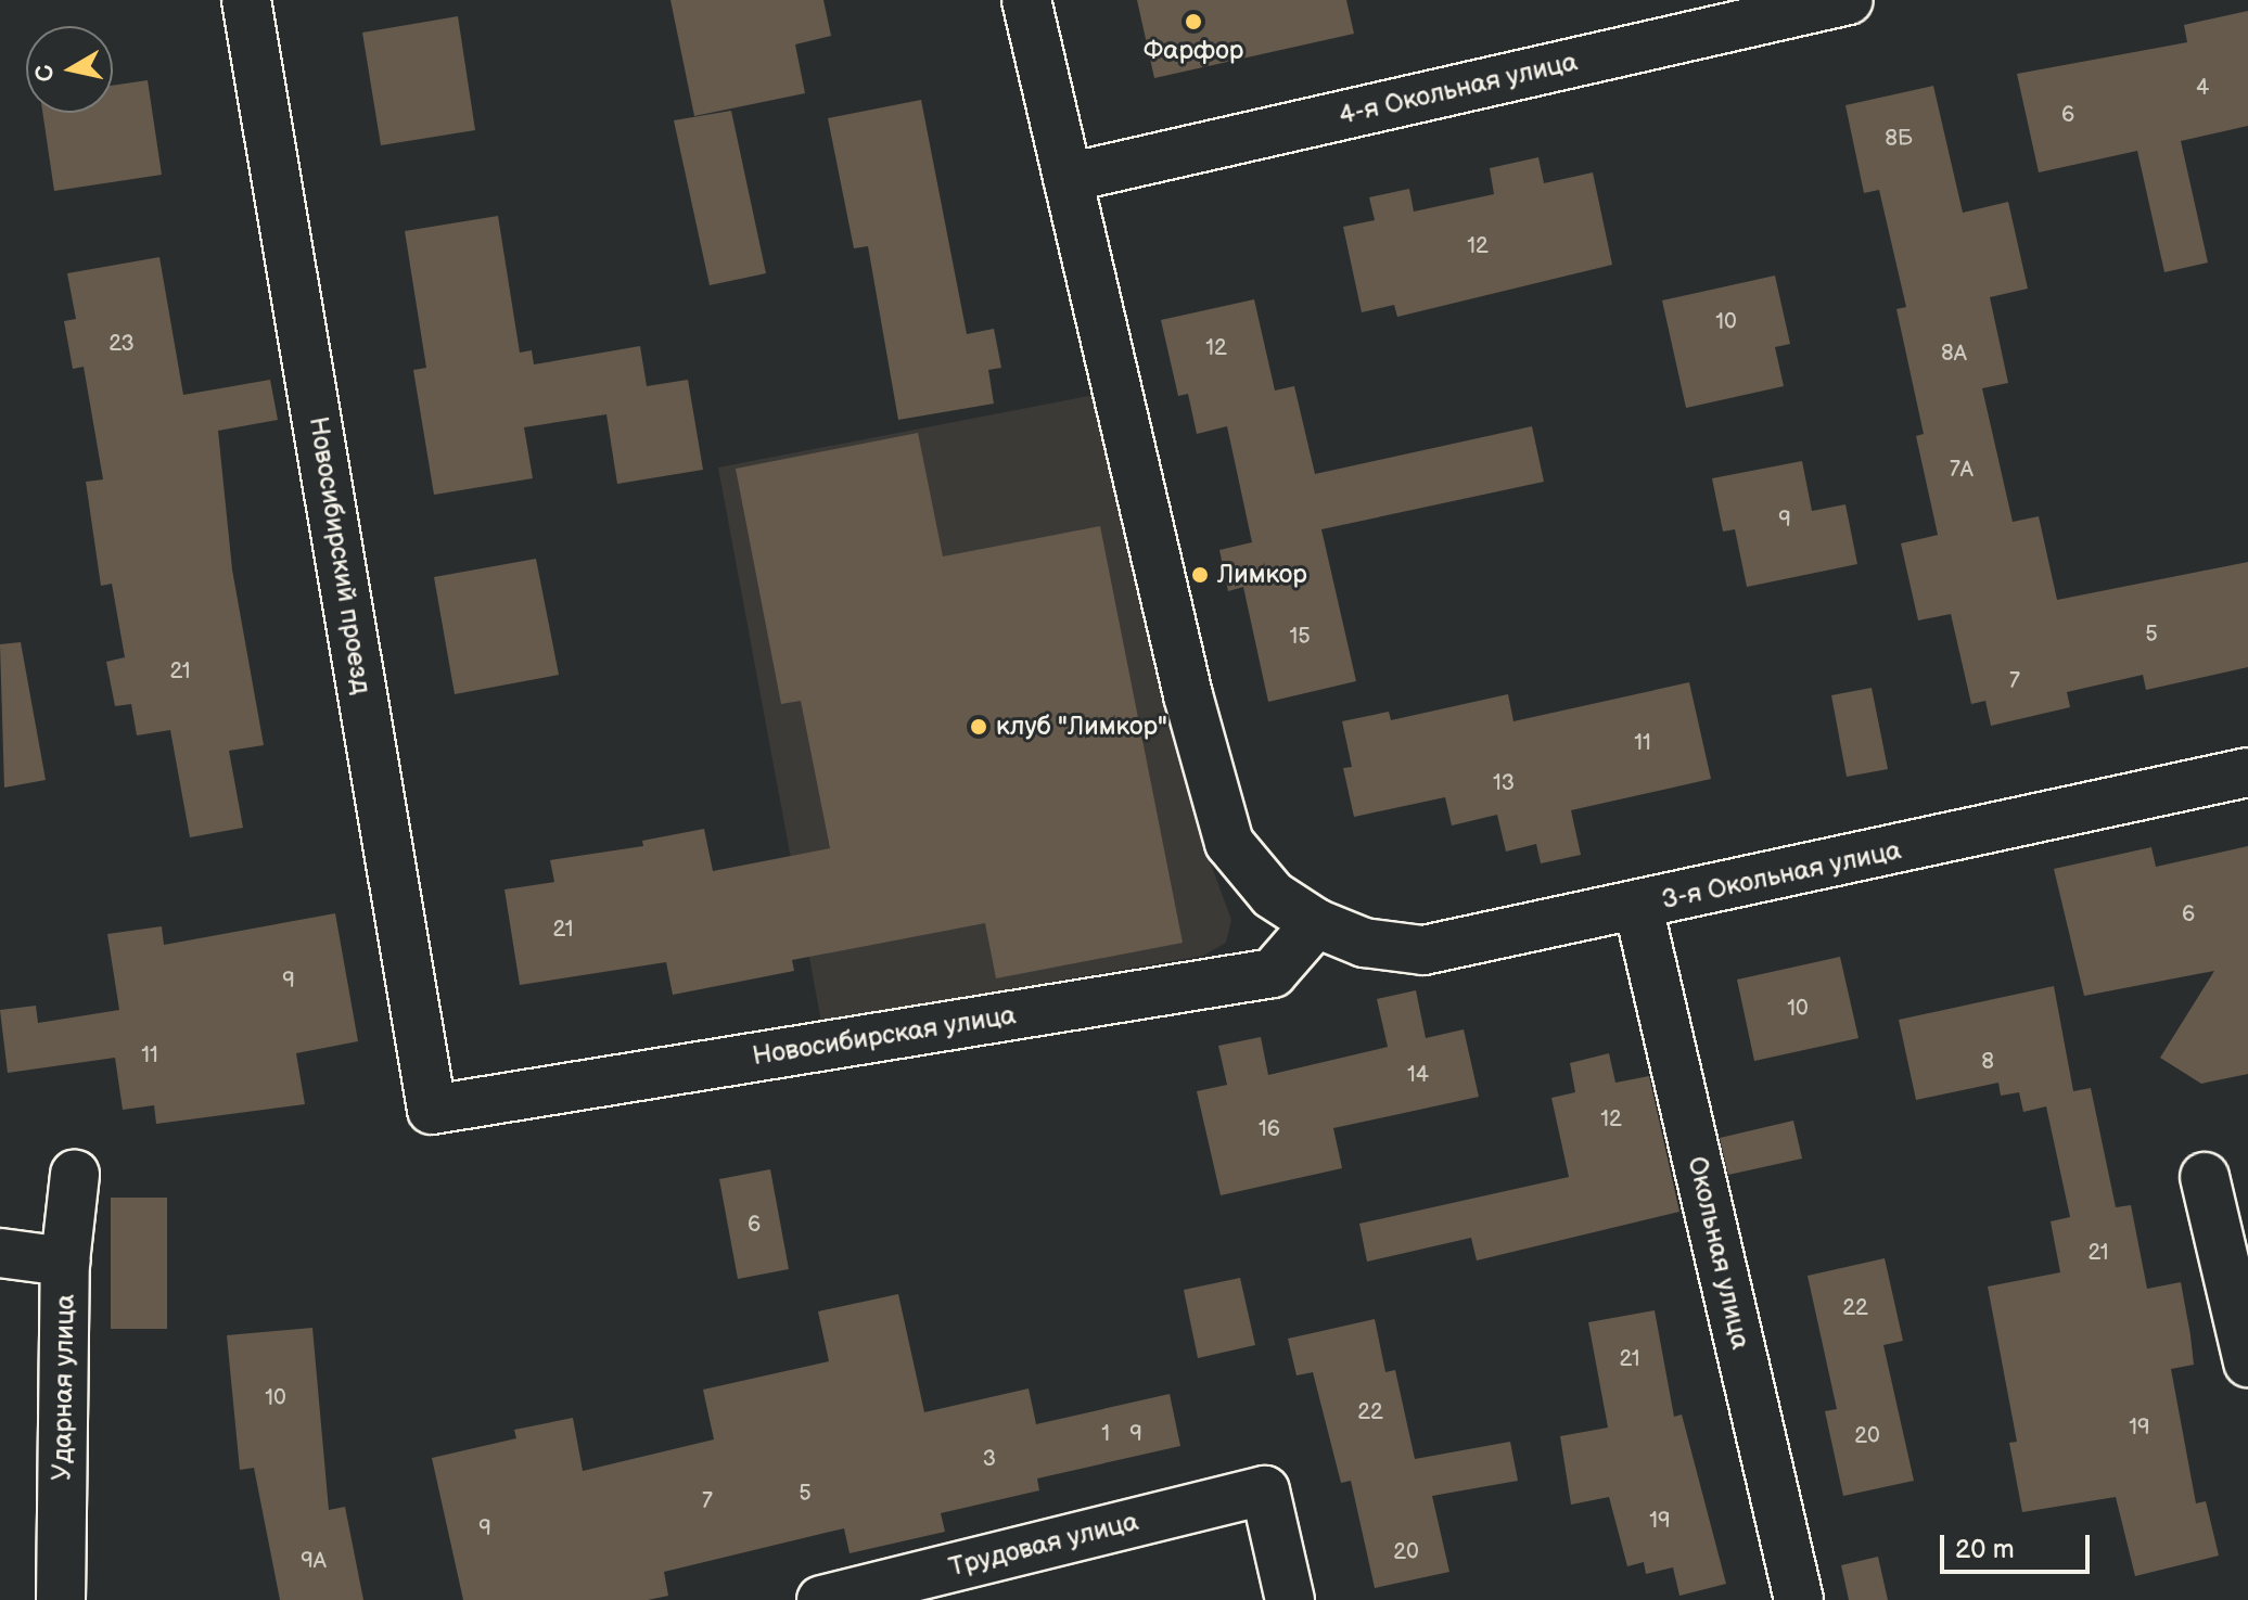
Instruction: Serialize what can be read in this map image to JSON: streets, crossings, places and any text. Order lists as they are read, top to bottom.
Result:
{
  "streets": {
    "street": [
      "4-я Окольная улица",
      "Новосибирский проезд",
      "3-я Окольная улица",
      "Новосибирская улица",
      "Окольная улица",
      "Ударная улица",
      "Трудовая улица"
    ]
  },
  "crossings": [
    ["4-я Окольная улица", "3-я Окольная улица"],
    ["Новосибирский проезд", "Новосибирская улица"],
    ["3-я Окольная улица", "Новосибирская улица"],
    ["3-я Окольная улица", "Окольная улица"]
  ],
  "places": ["Фарфор", "Лимкор", "клуб \"Лимкор\""],
  "house_numbers": [
    "4",
    "6",
    "8Б",
    "12",
    "10",
    "23",
    "12",
    "8А",
    "7А",
    "9",
    "5",
    "15",
    "21",
    "7",
    "11",
    "13",
    "6",
    "21",
    "9",
    "10",
    "11",
    "8",
    "14",
    "12",
    "16",
    "6",
    "21",
    "22",
    "21",
    "10",
    "22",
    "19",
    "1",
    "9",
    "20",
    "3",
    "5",
    "7",
    "19",
    "9",
    "20",
    "9А"
  ],
  "scale_bar": "20 m",
  "north": "left"
}
